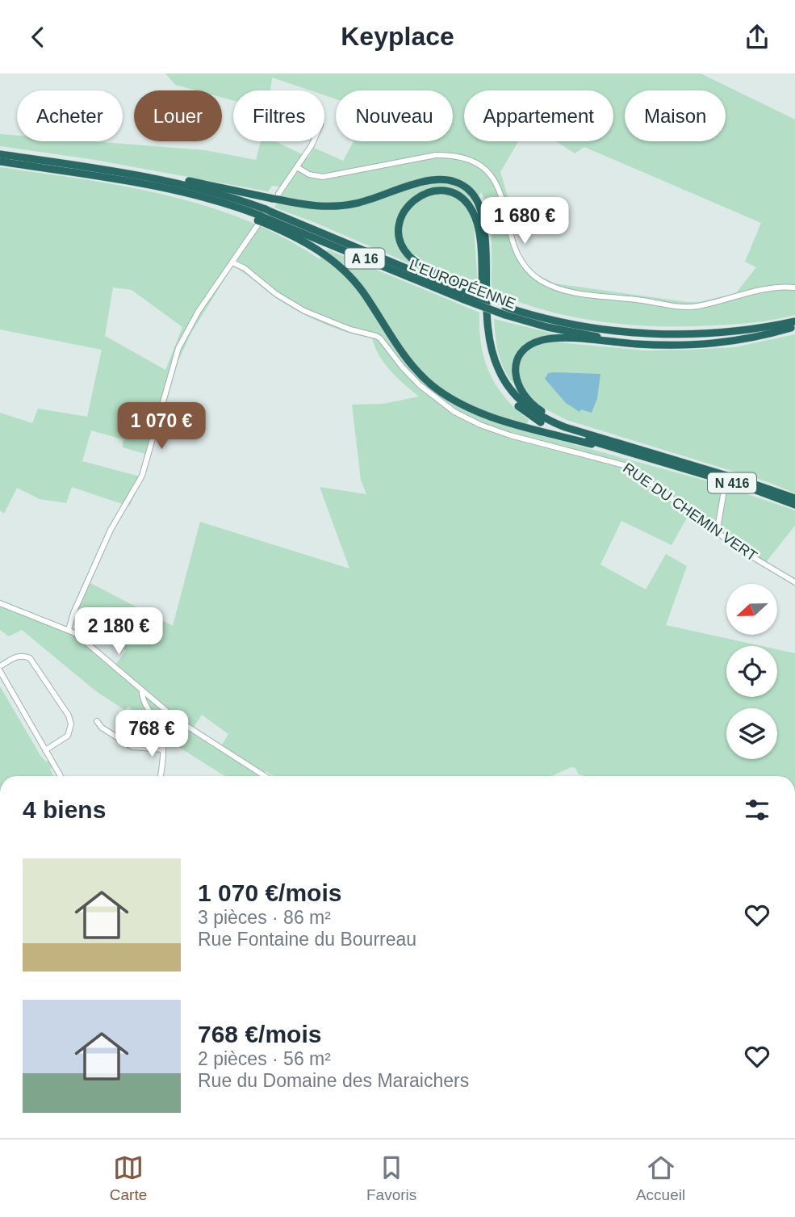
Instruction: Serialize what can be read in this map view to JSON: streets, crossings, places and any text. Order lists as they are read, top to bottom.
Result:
{
  "streets": {
    "highway": ["A 16", "L'EUROPÉENNE", "N 416"],
    "street": ["RUE DU CHEMIN VERT"]
  },
  "north": "left",
  "page": {
    "header": "Keyplace",
    "chip": [
      "Acheter",
      "Louer",
      "Filtres",
      "Nouveau",
      "Appartement",
      "Maison"
    ],
    "price": [
      "1 680 €",
      "1 070 €",
      "2 180 €",
      "768 €"
    ],
    "heading": "4 biens",
    "list": [
      {
        "name": "1 070 €/mois",
        "note": "3 pièces · 86 m² · Rue Fontaine du Bourreau"
      },
      {
        "name": "768 €/mois",
        "note": "2 pièces · 56 m² · Rue du Domaine des Maraichers"
      }
    ],
    "tabs": ["Carte", "Favoris", "Accueil"]
  }
}
